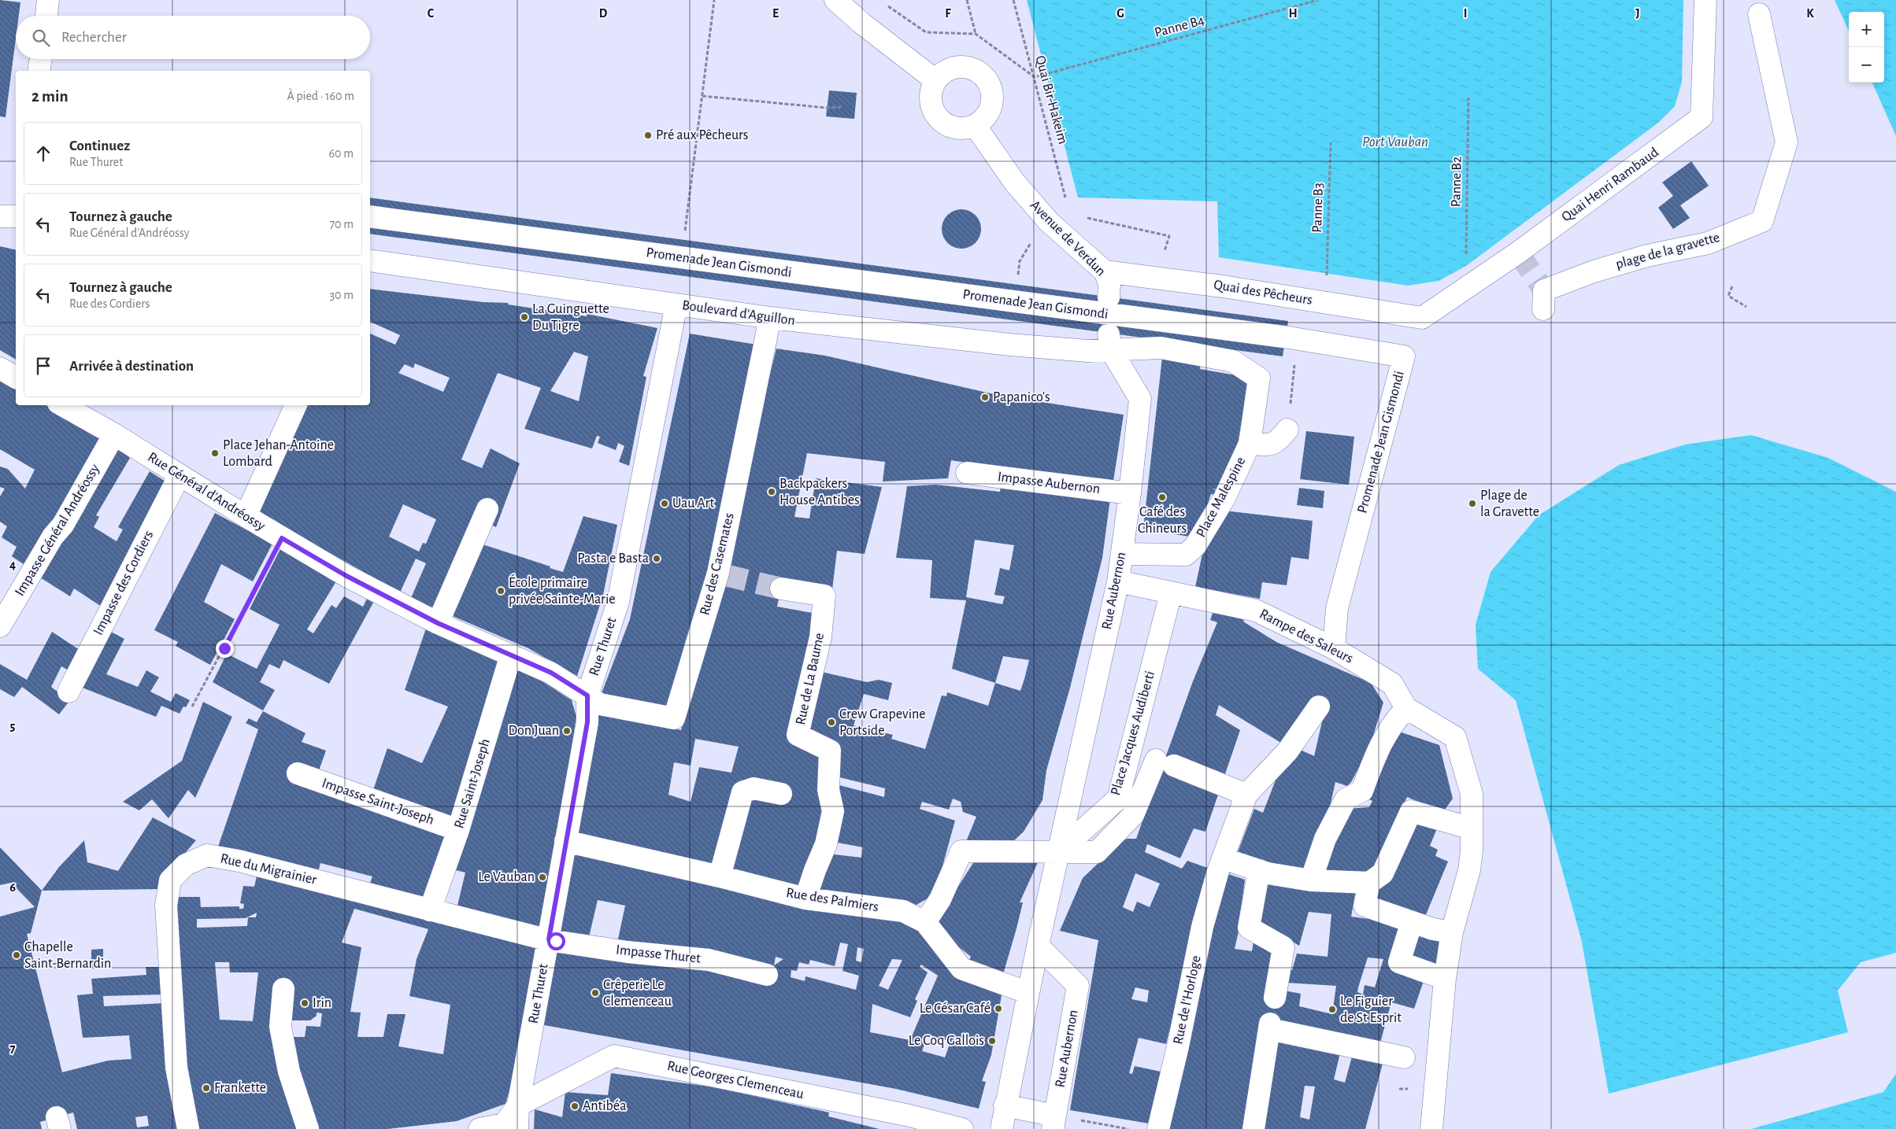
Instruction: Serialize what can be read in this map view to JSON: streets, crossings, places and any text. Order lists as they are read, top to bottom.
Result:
{
  "streets": {
    "street": [
      "Quai Henri Rambaud",
      "Avenue de Verdun",
      "plage de la gravette",
      "Promenade Jean Gismondi",
      "Quai des Pêcheurs",
      "Boulevard d'Aguillon",
      "Impasse Aubernon",
      "Rue Général d'Andréossy",
      "Place Malespine",
      "Impasse Général Andréossy",
      "Rue des Casemates",
      "Impasse des Cordiers",
      "Rue Aubernon",
      "Rampe des Saleurs",
      "Rue Thuret",
      "Rue de La Baume",
      "Place Jacques Audiberti",
      "Rue Saint-Joseph",
      "Impasse Saint-Joseph",
      "Rue du Migrainier",
      "Rue des Palmiers",
      "Impasse Thuret",
      "Rue de l'Horloge",
      "Rue Georges Clemenceau"
    ],
    "path": [
      "Panne B4",
      "Quai Bir-Hakeim",
      "Panne B2",
      "Panne B3"
    ]
  },
  "crossings": [
    ["Panne B4", "Quai Bir-Hakeim"],
    ["Quai Henri Rambaud", "Quai des Pêcheurs"],
    ["Avenue de Verdun", "Quai des Pêcheurs"],
    ["Promenade Jean Gismondi", "Rampe des Saleurs"],
    ["Boulevard d'Aguillon", "Place Malespine"],
    ["Boulevard d'Aguillon", "Rue des Casemates"],
    ["Boulevard d'Aguillon", "Rue Aubernon"],
    ["Boulevard d'Aguillon", "Rue Thuret"],
    ["Impasse Aubernon", "Rue Aubernon"],
    ["Rue Général d'Andréossy", "Impasse Général Andréossy"],
    ["Rue Général d'Andréossy", "Rue des Casemates"],
    ["Rue Général d'Andréossy", "Impasse des Cordiers"],
    ["Rue Général d'Andréossy", "Rue Thuret"],
    ["Rue Général d'Andréossy", "Rue Saint-Joseph"],
    ["Place Malespine", "Rue Aubernon"],
    ["Rue des Casemates", "Rue Thuret"],
    ["Rue Aubernon", "Rampe des Saleurs"],
    ["Rue Aubernon", "Place Jacques Audiberti"],
    ["Rue Aubernon", "Rue des Palmiers"],
    ["Rampe des Saleurs", "Place Jacques Audiberti"],
    ["Rue Thuret", "Rue du Migrainier"],
    ["Rue Thuret", "Rue des Palmiers"],
    ["Rue Thuret", "Impasse Thuret"],
    ["Rue Thuret", "Rue Georges Clemenceau"],
    ["Rue de La Baume", "Rue des Palmiers"],
    ["Rue Saint-Joseph", "Impasse Saint-Joseph"],
    ["Rue Saint-Joseph", "Rue du Migrainier"],
    ["Rue du Migrainier", "Impasse Thuret"]
  ],
  "water": ["Port Vauban"],
  "places": [
    "Pré aux Pêcheurs",
    "La Guinguette Du Tigre",
    "Papanico's",
    "Place Jehan-Antoine Lombard",
    "Backpackers House Antibes",
    "Café des Chineurs",
    "Uau Art",
    "Plage de la Gravette",
    "Pasta e Basta",
    "École primaire privée Sainte-Marie",
    "Crew Grapevine Portside",
    "Don Juan",
    "Le Vauban",
    "Chapelle Saint-Bernardin",
    "Crêperie Le Clemenceau",
    "Irin",
    "Le César Café",
    "Le Figuier de St Esprit",
    "Le Coq Gallois",
    "Frankette",
    "Antibéa"
  ],
  "page": {
    "map_buttons": ["+", "−"],
    "search": "Rechercher",
    "heading": ["2 min", "À pied · 160 m"],
    "list": [
      ["Continuez", "Rue Thuret", "60 m"],
      ["Tournez à gauche", "Rue Général d'Andréossy", "70 m"],
      ["Tournez à gauche", "Rue des Cordiers", "30 m"],
      "Arrivée à destination"
    ]
  },
  "grid": {
    "columns": [
      "C",
      "D",
      "E",
      "F",
      "G",
      "H",
      "I",
      "J",
      "K"
    ],
    "rows": [
      "4",
      "5",
      "6",
      "7"
    ]
  }
}
